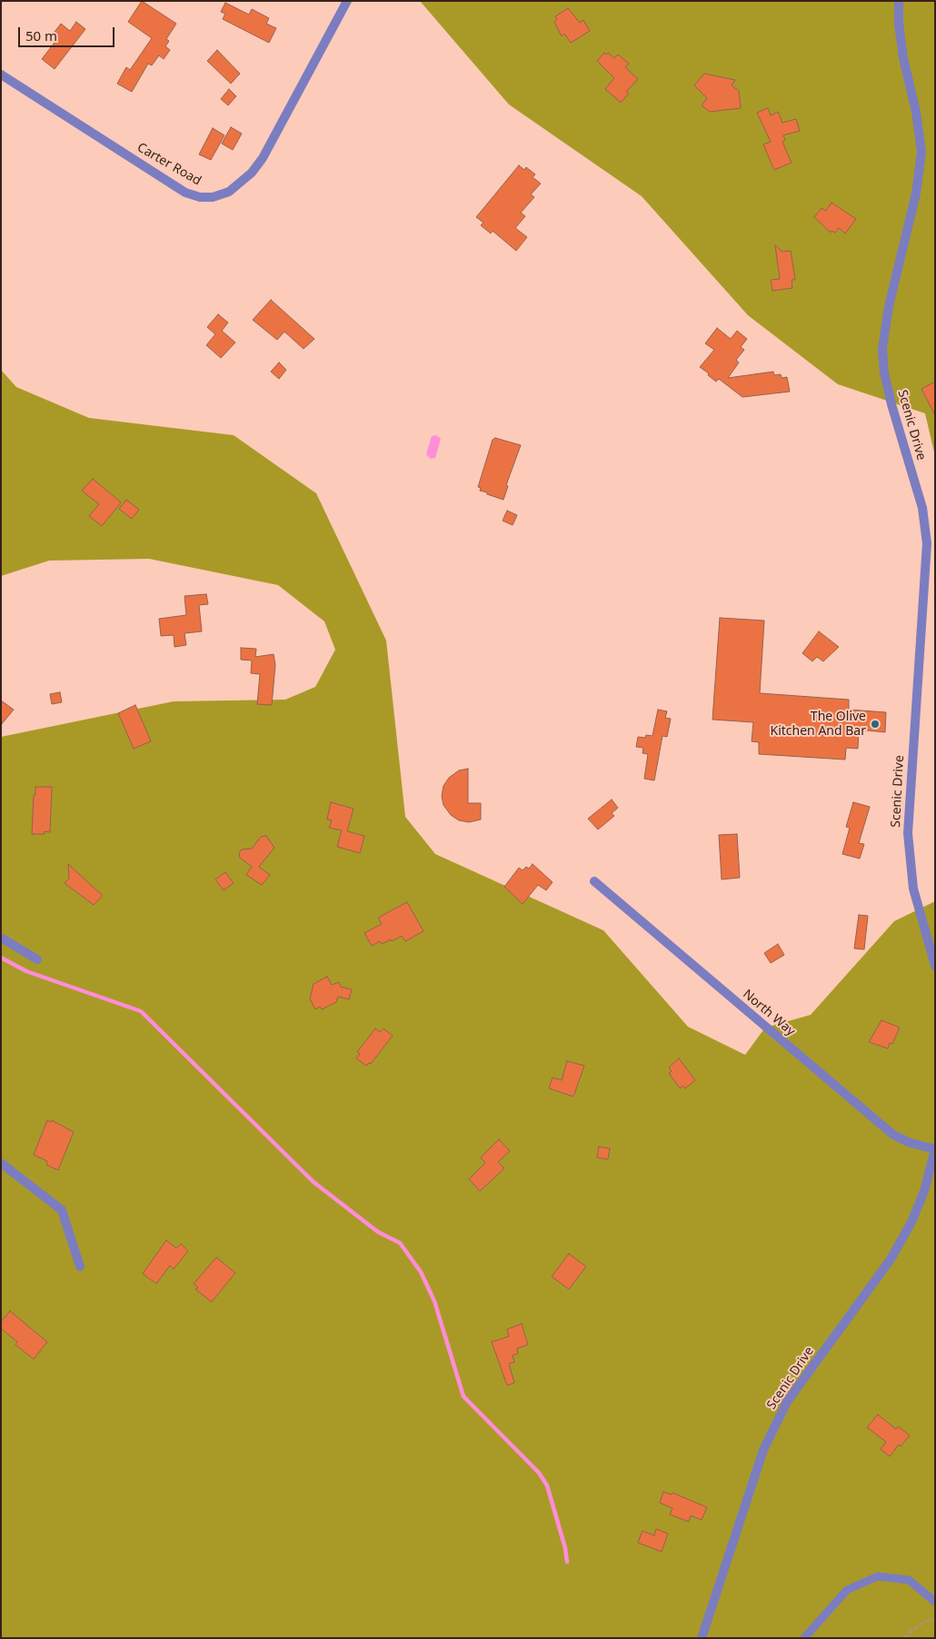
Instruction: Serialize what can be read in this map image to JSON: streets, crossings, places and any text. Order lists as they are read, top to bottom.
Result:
{
  "streets": {
    "street": ["Carter Road", "Scenic Drive", "North Way"]
  },
  "crossings": [
    ["Scenic Drive", "North Way"]
  ],
  "places": ["The Olive Kitchen And Bar"],
  "scale_bar": "50 m"
}
